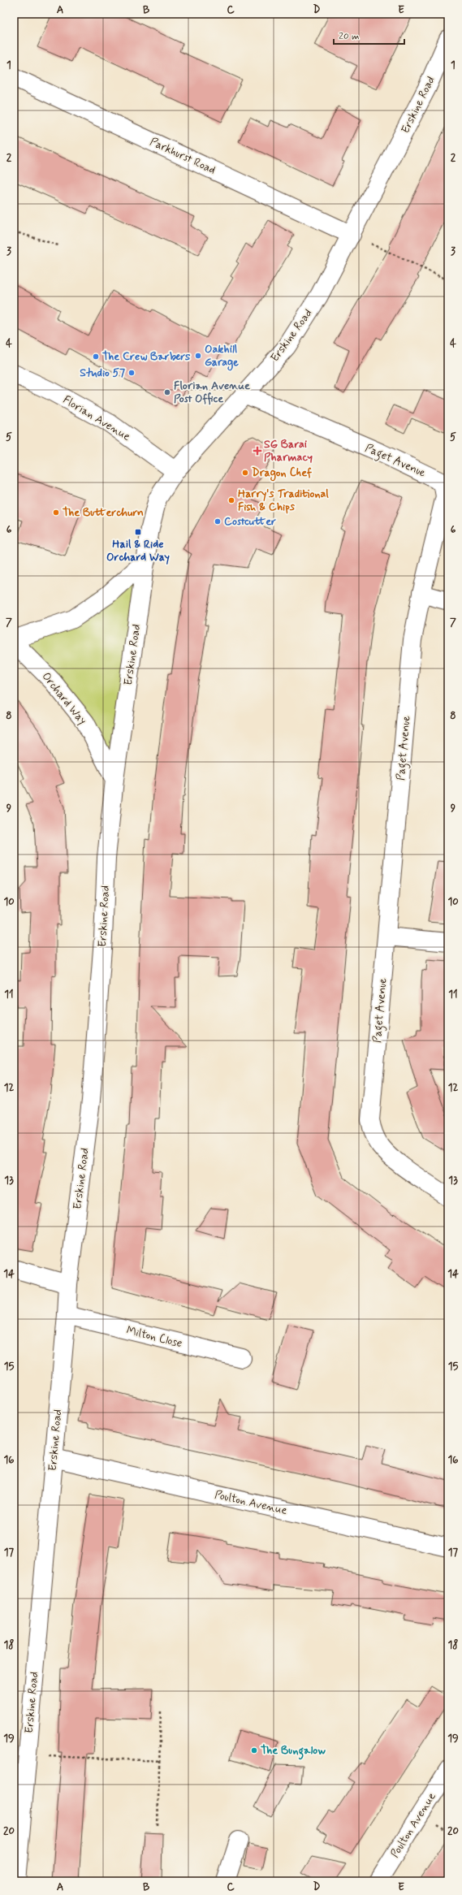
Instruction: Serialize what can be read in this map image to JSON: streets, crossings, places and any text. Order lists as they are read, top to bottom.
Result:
{
  "streets": {
    "street": [
      "Erskine Road",
      "Parkhurst Road",
      "Florian Avenue",
      "Paget Avenue",
      "Orchard Way",
      "Milton Close",
      "Poulton Avenue"
    ]
  },
  "crossings": [
    ["Erskine Road", "Parkhurst Road"],
    ["Erskine Road", "Florian Avenue"],
    ["Erskine Road", "Paget Avenue"],
    ["Erskine Road", "Orchard Way"],
    ["Erskine Road", "Milton Close"],
    ["Erskine Road", "Poulton Avenue"]
  ],
  "places": {
    "other": [
      "Oakhill Garage",
      "The Crew Barbers",
      "Studio 57",
      "Florian Avenue Post Office",
      "Dragon Chef",
      "Harry's Traditional Fish & Chips",
      "The Butterchurn",
      "Costcutter",
      "The Bungalow"
    ],
    "health": ["SG Barai Pharmacy"],
    "transit": ["Hail & Ride Orchard Way"]
  },
  "scale_bar": "20 m",
  "grid": {
    "columns": [
      "A",
      "B",
      "C",
      "D",
      "E"
    ],
    "rows": [
      "1",
      "2",
      "3",
      "4",
      "5",
      "6",
      "7",
      "8",
      "9",
      "10",
      "11",
      "12",
      "13",
      "14",
      "15",
      "16",
      "17",
      "18",
      "19",
      "20"
    ]
  }
}
